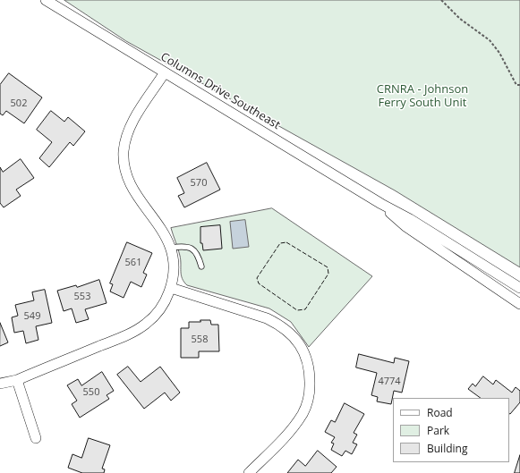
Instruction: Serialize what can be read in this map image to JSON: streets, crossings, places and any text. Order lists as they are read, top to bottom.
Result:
{
  "streets": {
    "street": ["Columns Drive Southeast"]
  },
  "parks": ["CRNRA - Johnson Ferry South Unit"],
  "house_numbers": [
    "502",
    "570",
    "561",
    "553",
    "549",
    "558",
    "4774",
    "550"
  ],
  "legend": ["Road", "Park", "Building"]
}
